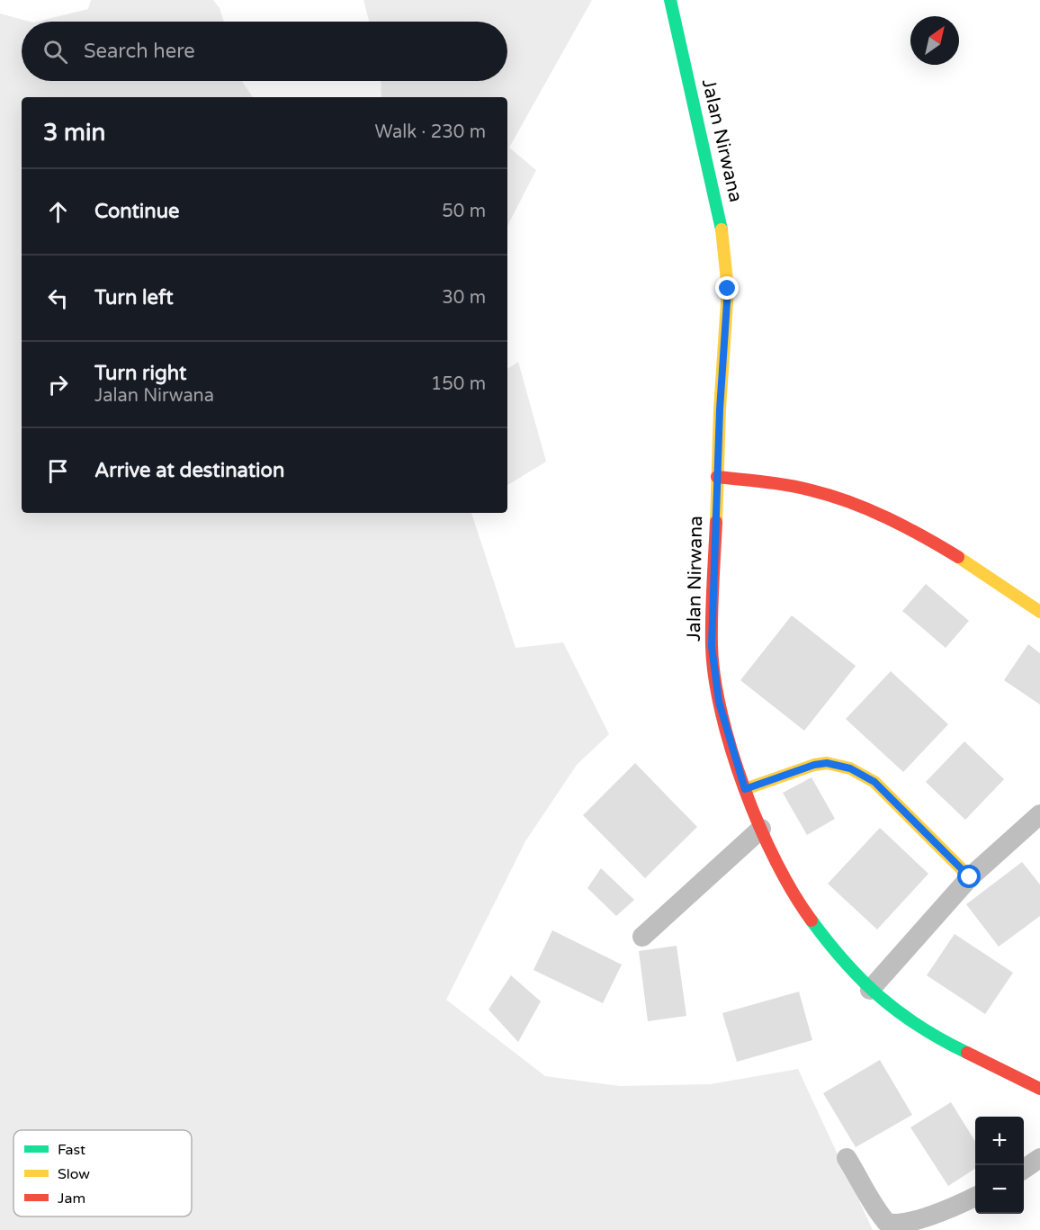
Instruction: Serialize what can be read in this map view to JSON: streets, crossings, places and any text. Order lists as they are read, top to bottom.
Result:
{
  "streets": {
    "street": ["Jalan Nirwana"]
  },
  "legend": ["Fast", "Slow", "Jam"],
  "north": "top right",
  "page": {
    "search": "Search here",
    "heading": ["3 min", "Walk · 230 m"],
    "list": [
      ["Continue", "50 m"],
      ["Turn left", "30 m"],
      ["Turn right", "Jalan Nirwana", "150 m"],
      "Arrive at destination"
    ],
    "map_buttons": ["+", "−"]
  }
}
